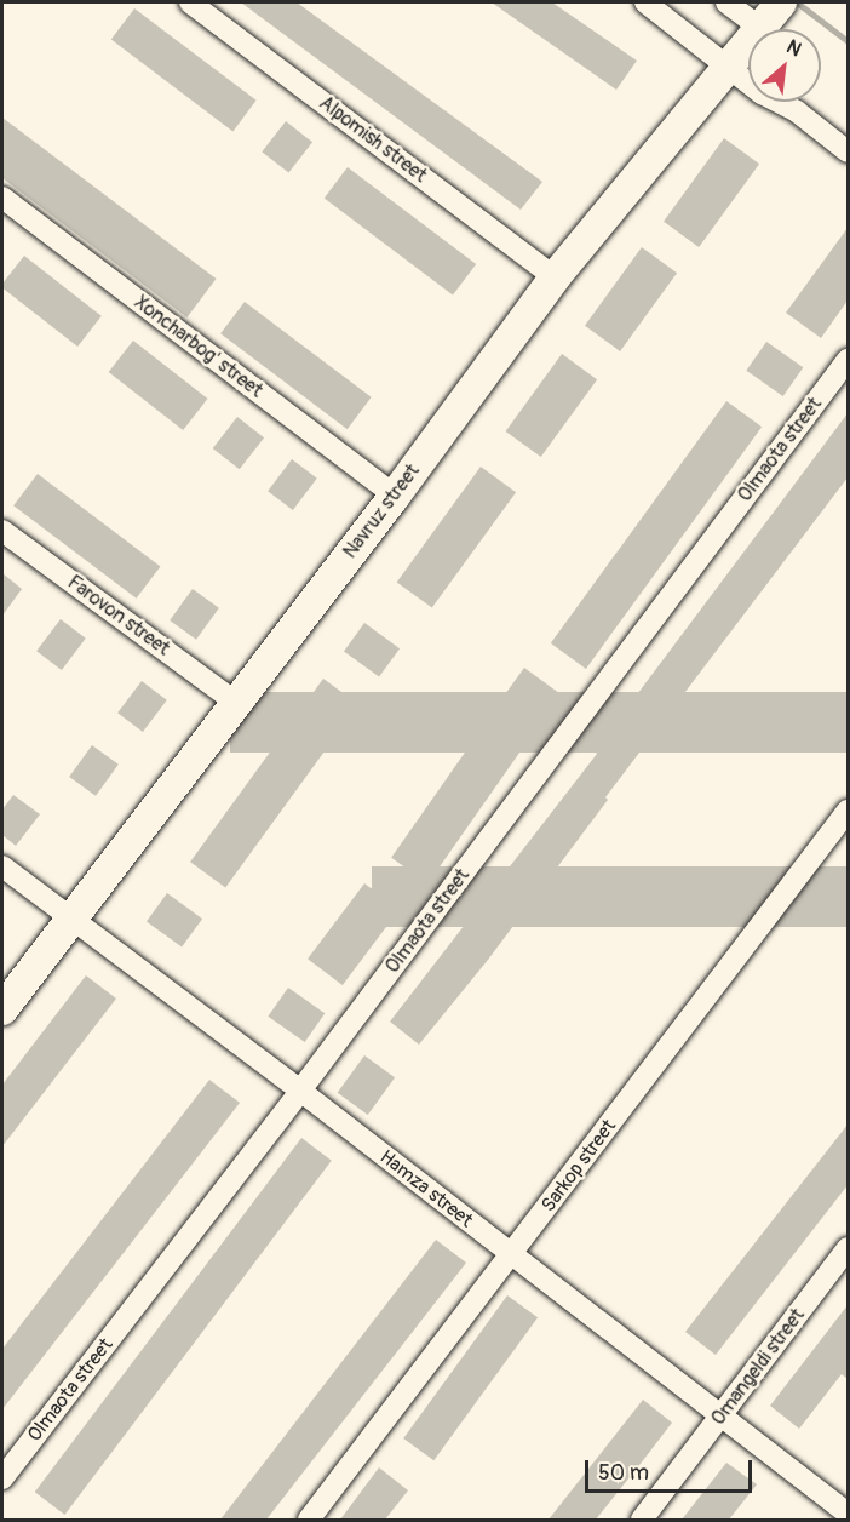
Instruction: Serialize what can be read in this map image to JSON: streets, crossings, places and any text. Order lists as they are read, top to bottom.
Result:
{
  "streets": {
    "street": [
      "Alpomish street",
      "Xoncharbog' street",
      "Olmaota street",
      "Navruz street",
      "Farovon street",
      "Sarkop street",
      "Hamza street",
      "Omangeldi street"
    ]
  },
  "crossings": [
    ["Alpomish street", "Navruz street"],
    ["Xoncharbog' street", "Navruz street"],
    ["Olmaota street", "Hamza street"],
    ["Navruz street", "Farovon street"],
    ["Navruz street", "Hamza street"],
    ["Sarkop street", "Hamza street"],
    ["Hamza street", "Omangeldi street"]
  ],
  "scale_bar": "50 m",
  "north": "top right"
}
